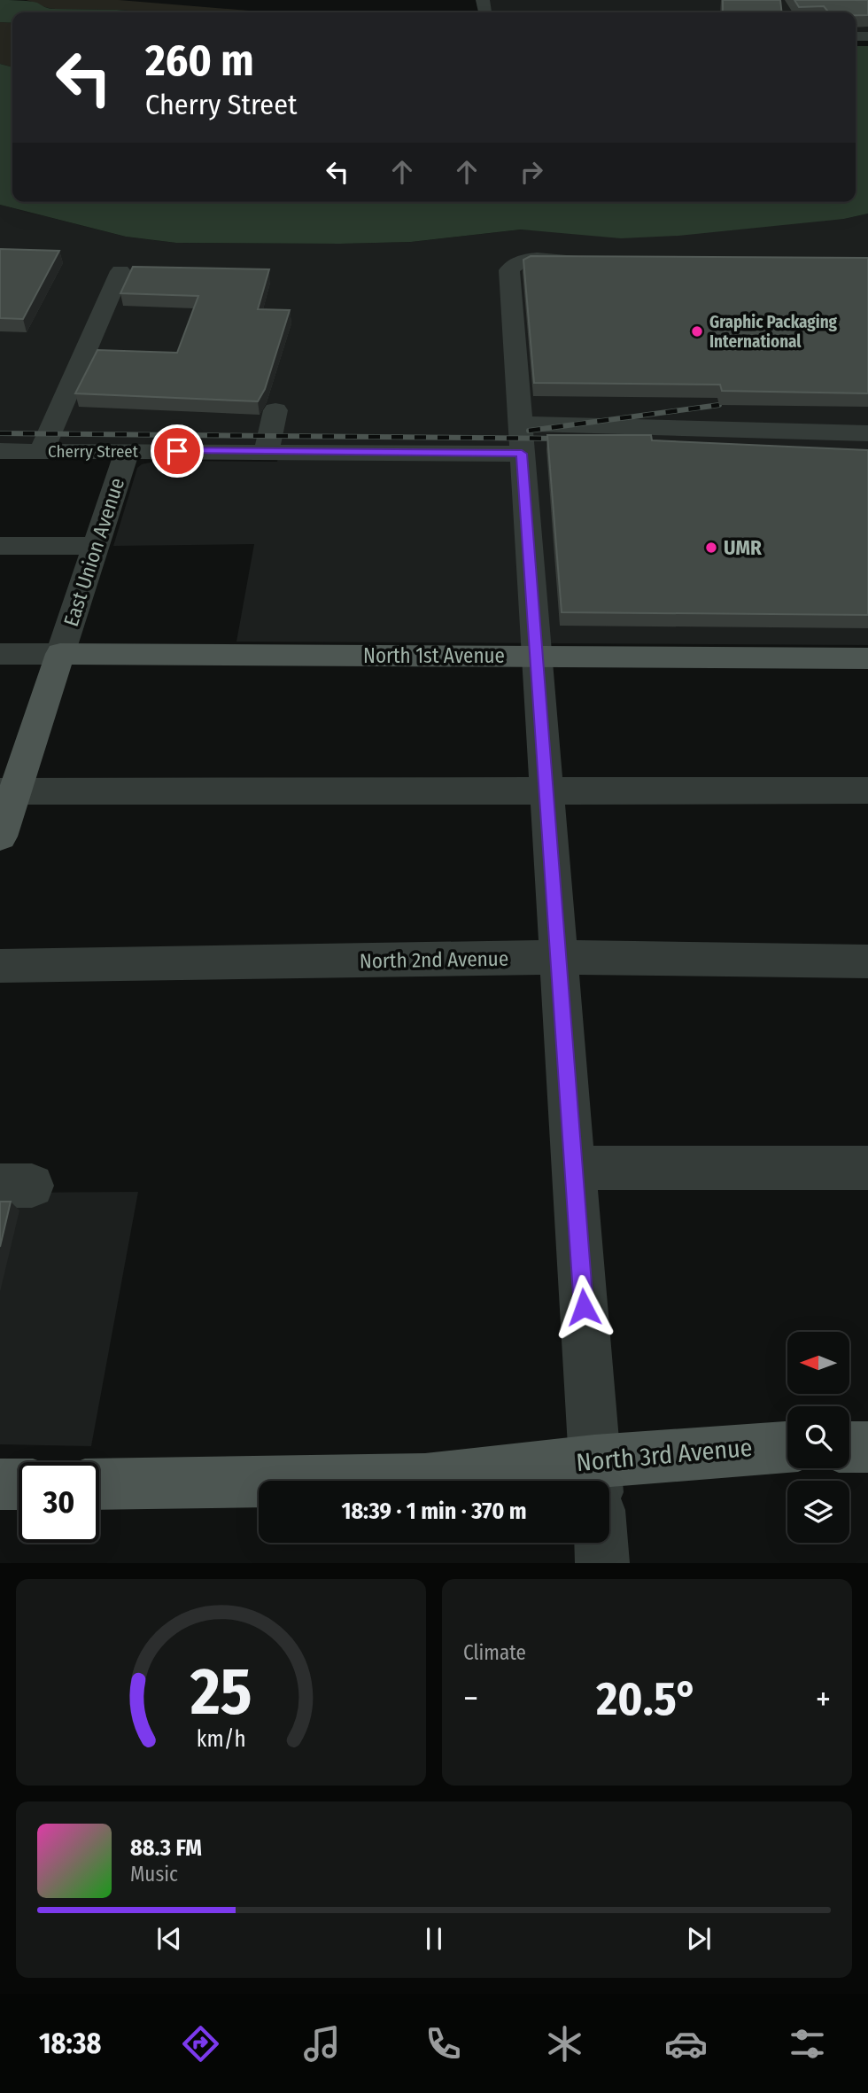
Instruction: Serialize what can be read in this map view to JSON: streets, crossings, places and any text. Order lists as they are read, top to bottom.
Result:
{
  "streets": {
    "main road": ["North 1st Avenue", "North 3rd Avenue"],
    "street": ["Cherry Street", "East Union Avenue", "North 2nd Avenue"]
  },
  "crossings": [
    ["Cherry Street", "East Union Avenue"],
    ["East Union Avenue", "North 1st Avenue"]
  ],
  "places": ["Graphic Packaging International", "UMR"],
  "north": "left",
  "page": {
    "turn": ["260 m", "Cherry Street"],
    "limit": "30",
    "trip": "18:39 · 1 min · 370 m",
    "tile": "Climate",
    "heat": ["−", "20.5°", "+"],
    "song": ["88.3 FM", "Music"],
    "tabs": "18:38",
    "gauge": ["25", "km/h"]
  }
}
